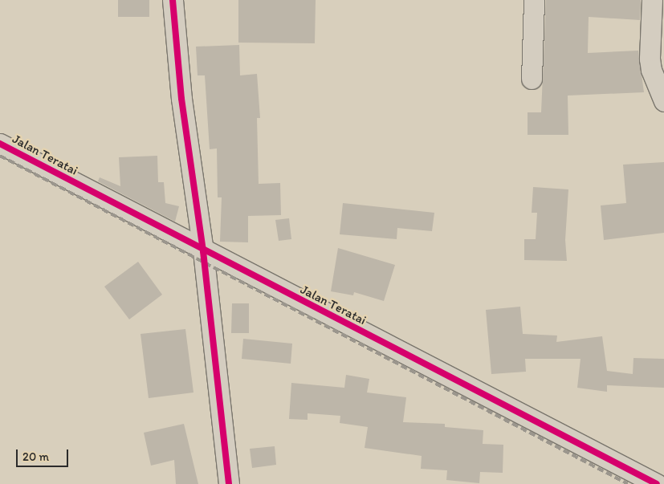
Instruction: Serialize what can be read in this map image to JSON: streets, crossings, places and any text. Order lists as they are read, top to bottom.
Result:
{
  "streets": {
    "street": ["Jalan Teratai"]
  },
  "scale_bar": "20 m"
}
